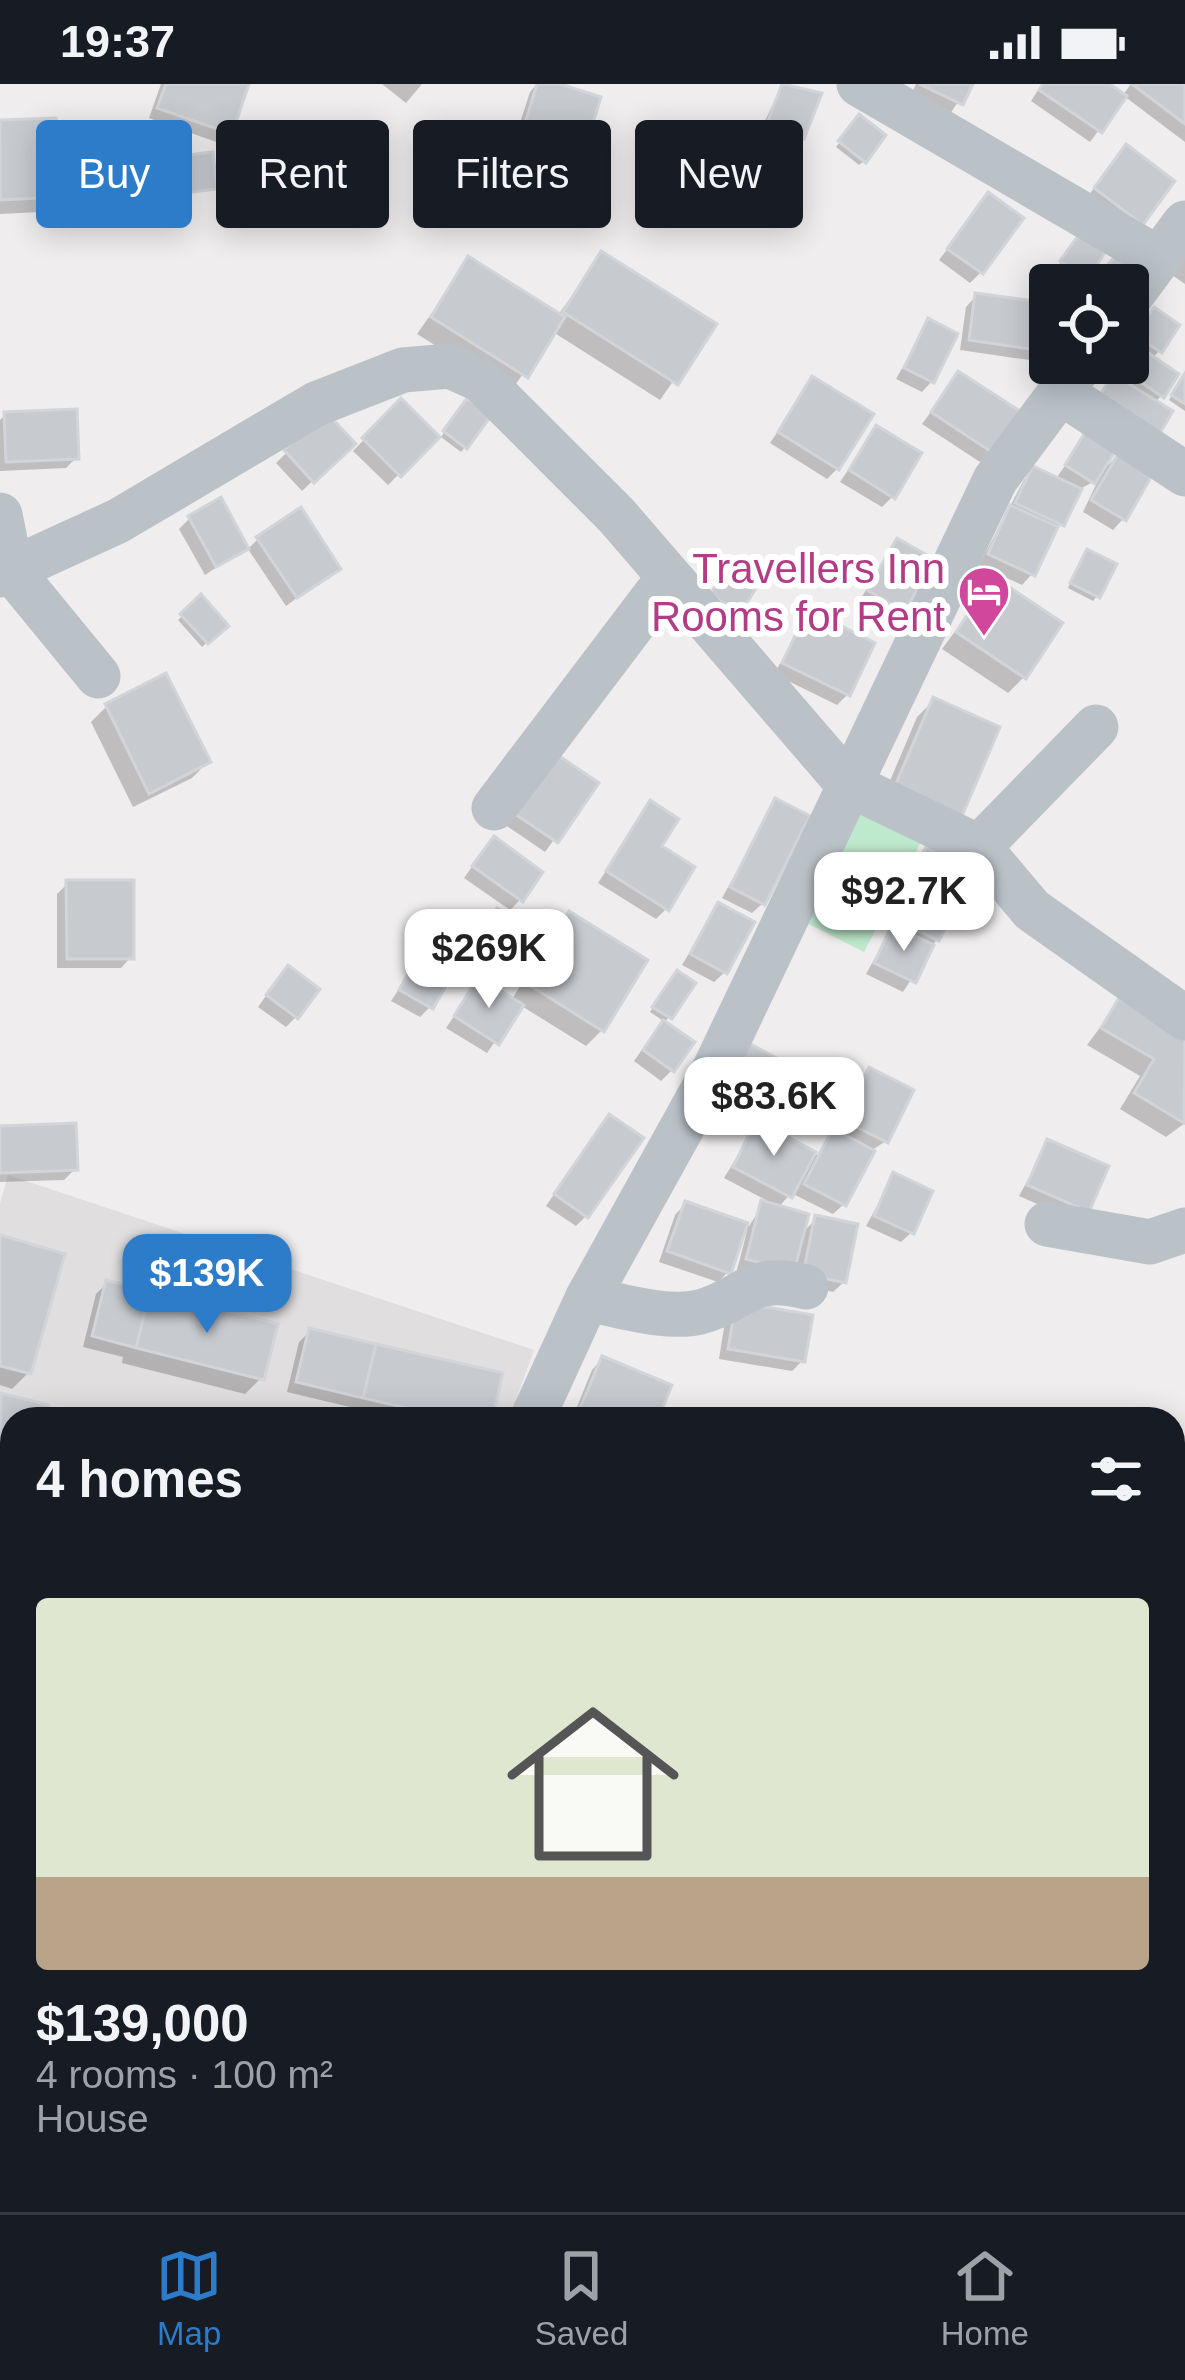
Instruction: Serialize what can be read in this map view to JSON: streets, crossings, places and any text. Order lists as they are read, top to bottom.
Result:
{
  "places": {
    "hotel": ["Travellers Inn Rooms for Rent"]
  },
  "page": {
    "status": "19:37",
    "chip": [
      "Buy",
      "Rent",
      "Filters",
      "New"
    ],
    "price": [
      "$92.7K",
      "$269K",
      "$83.6K",
      "$139K"
    ],
    "heading": "4 homes",
    "list": [
      {
        "name": "$139,000",
        "note": "4 rooms · 100 m² · House"
      }
    ],
    "tabs": ["Map", "Saved", "Home"]
  }
}
